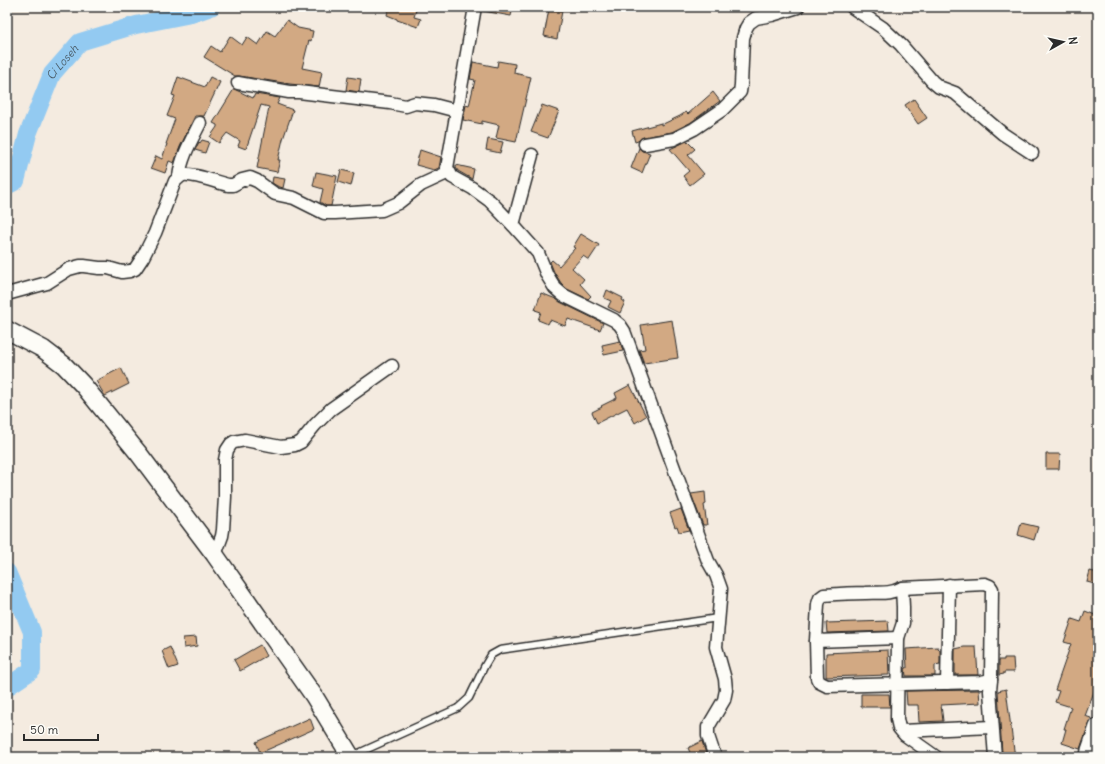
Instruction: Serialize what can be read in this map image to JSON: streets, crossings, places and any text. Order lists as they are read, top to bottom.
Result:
{
  "water": ["Ci Loseh"],
  "scale_bar": "50 m",
  "north": "right"
}
